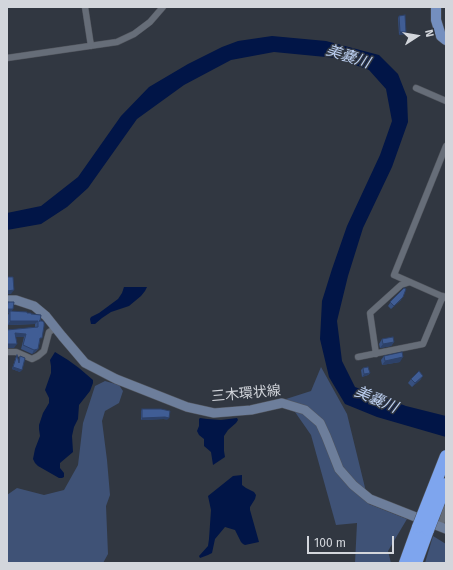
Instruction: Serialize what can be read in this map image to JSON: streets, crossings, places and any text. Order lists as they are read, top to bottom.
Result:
{
  "streets": {
    "main road": ["三木環状線"]
  },
  "water": ["美嚢川"],
  "scale_bar": "100 m",
  "north": "right"
}
